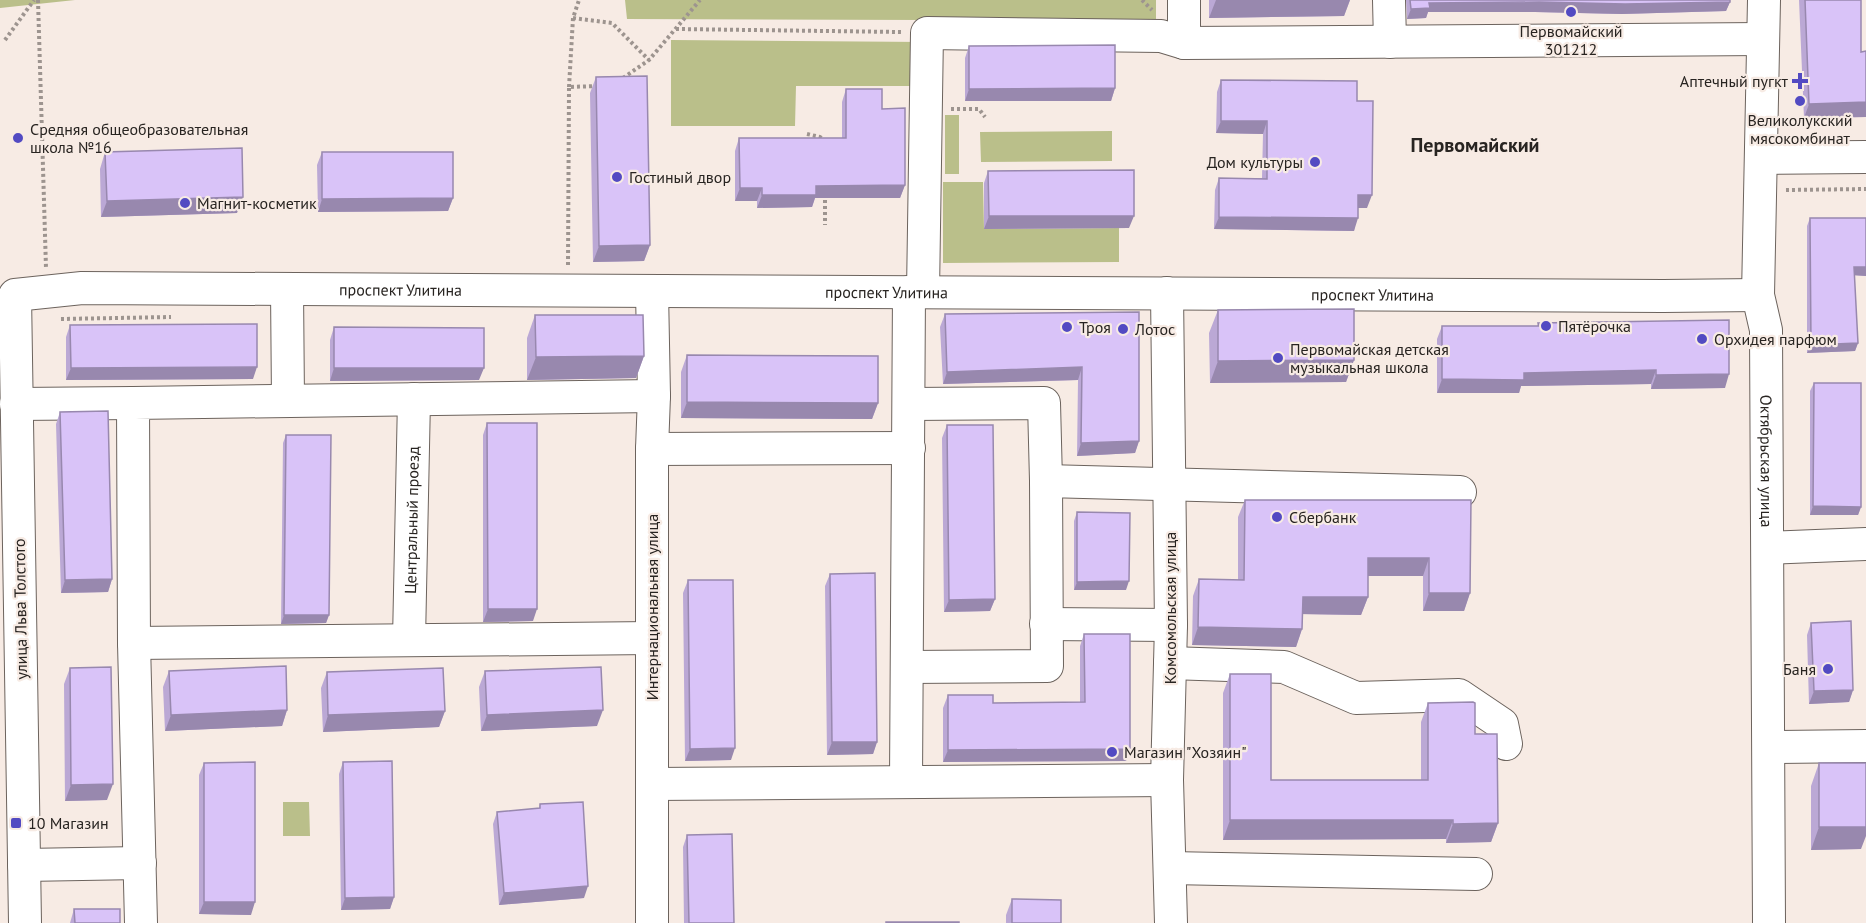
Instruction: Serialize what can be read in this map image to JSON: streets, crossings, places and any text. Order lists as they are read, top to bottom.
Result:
{
  "streets": {
    "street": [
      "проспект Улитина",
      "Октябрьская улица",
      "Центральный проезд",
      "Интернациональная улица",
      "Комсомольская улица",
      "улица Льва Толстого"
    ]
  },
  "crossings": [
    ["проспект Улитина", "Октябрьская улица"],
    ["проспект Улитина", "Интернациональная улица"],
    ["проспект Улитина", "Комсомольская улица"],
    ["проспект Улитина", "улица Льва Толстого"]
  ],
  "districts": ["Первомайский"],
  "places": {
    "other": [
      "Первомайский 301212",
      "Великолукский мясокомбинат",
      "Средняя общеобразовательная школа №16",
      "Дом культуры",
      "Гостиный двор",
      "Магнит-косметик",
      "Пятёрочка",
      "Троя",
      "Лотос",
      "Орхидея парфюм",
      "Первомайская детская музыкальная школа",
      "Сбербанк",
      "Баня",
      "Магазин \"Хозяин\""
    ],
    "health": ["Аптечный пугкт"],
    "transit": ["10 Магазин"]
  }
}
